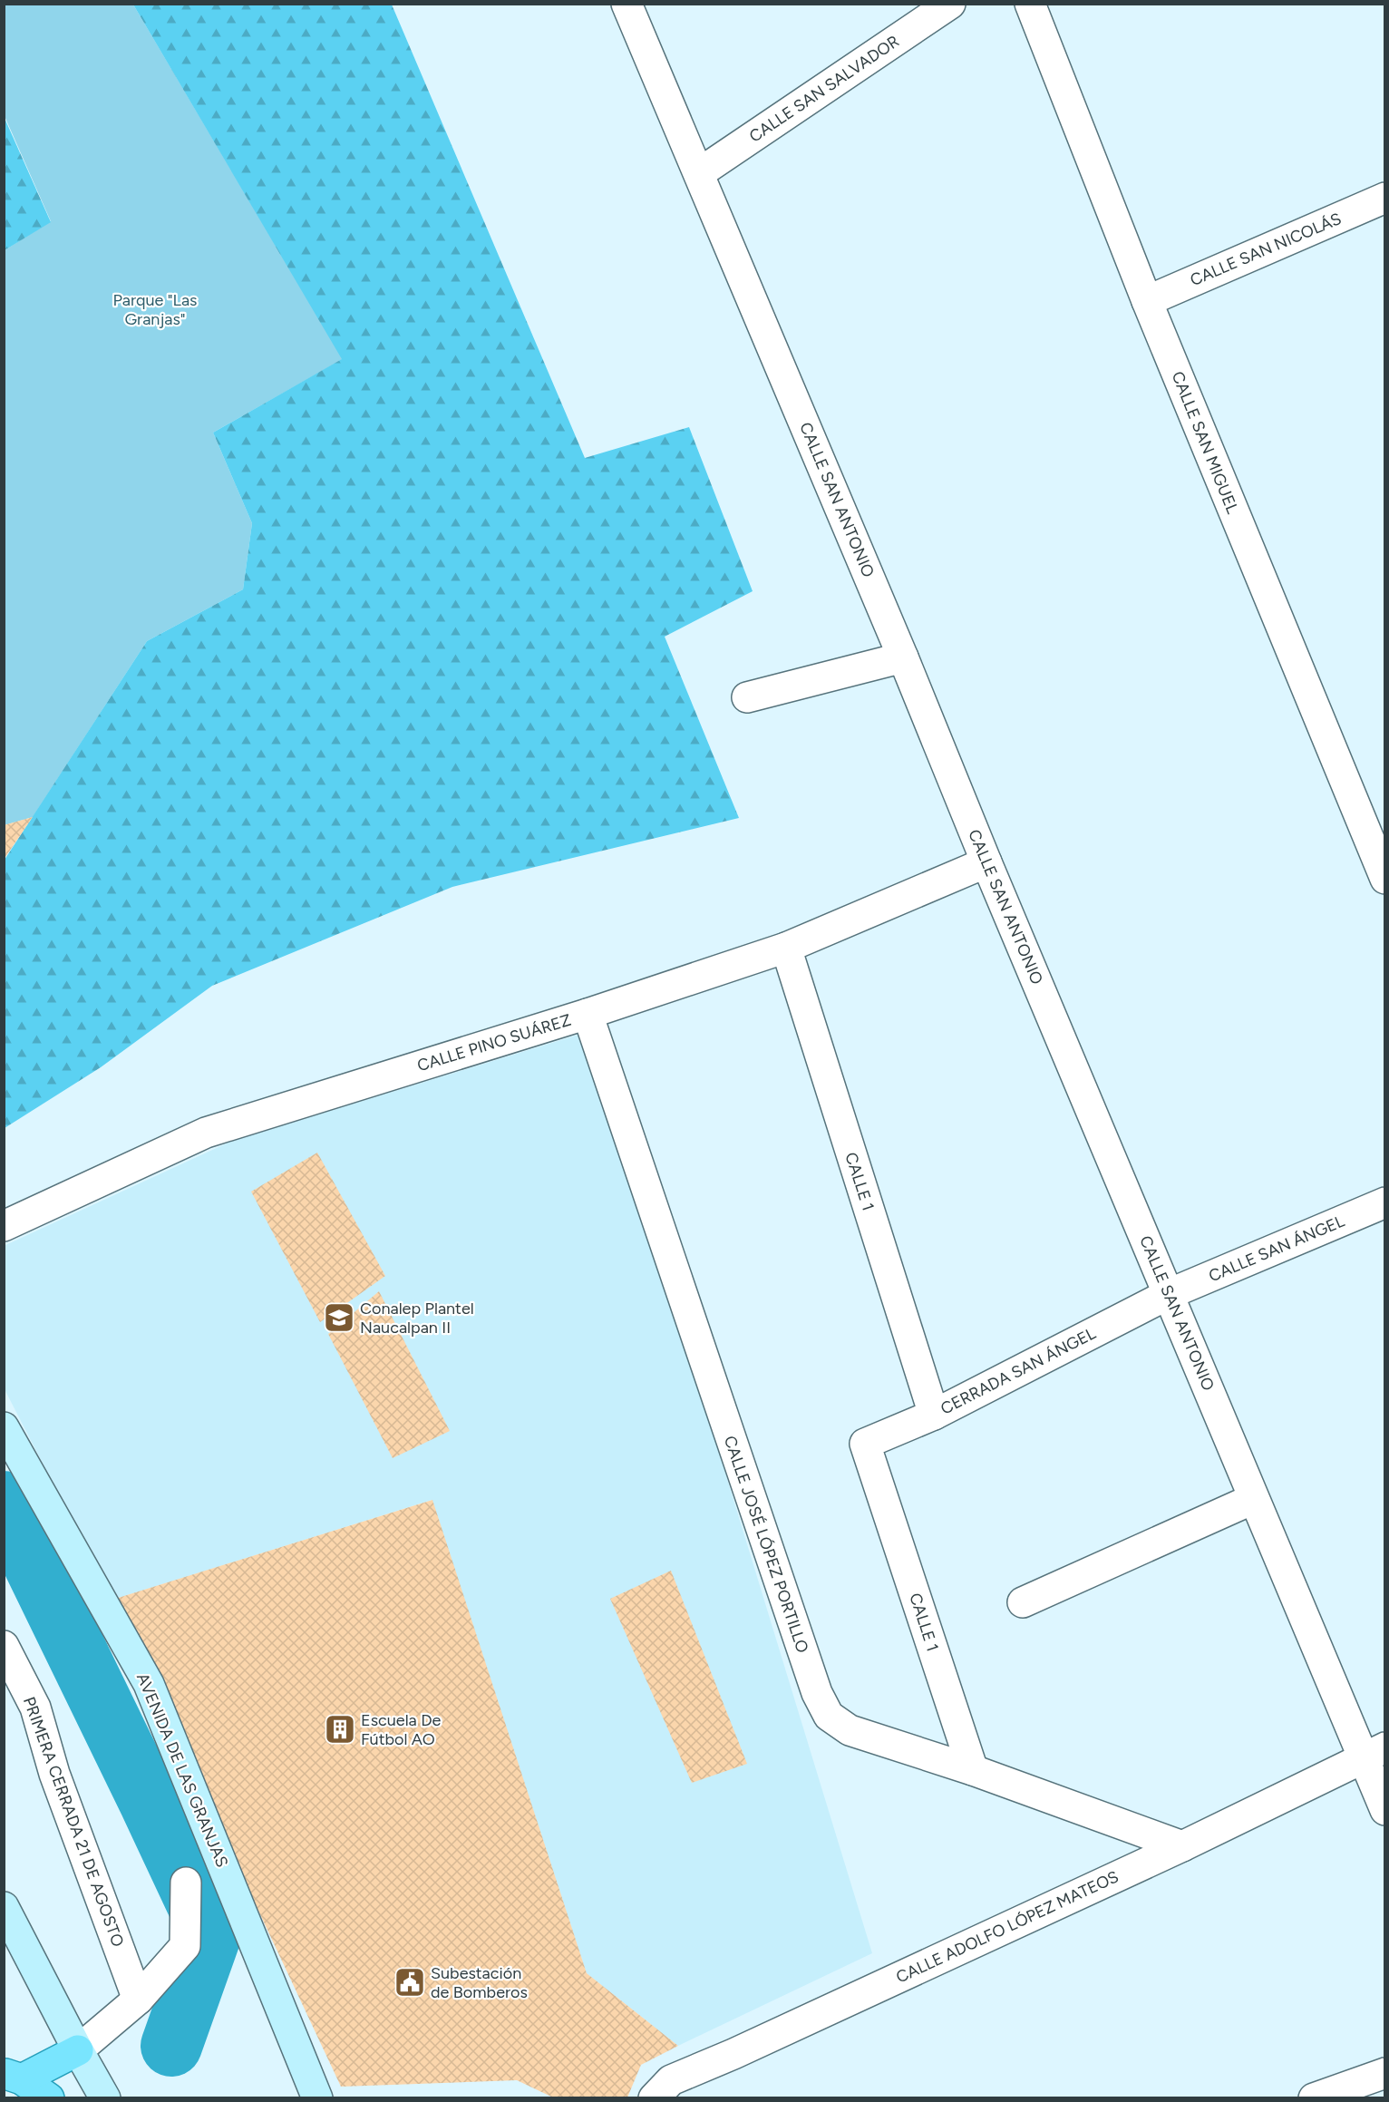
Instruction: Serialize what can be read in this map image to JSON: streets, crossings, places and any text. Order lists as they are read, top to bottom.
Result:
{
  "streets": {
    "street": [
      "CALLE SAN SALVADOR",
      "CALLE SAN NICOLÁS",
      "CALLE SAN MIGUEL",
      "CALLE SAN ANTONIO",
      "CALLE PINO SUÁREZ",
      "CALLE 1",
      "CALLE SAN ÁNGEL",
      "CERRADA SAN ÁNGEL",
      "CALLE JOSÉ LÓPEZ PORTILLO",
      "AVENIDA DE LAS GRANJAS",
      "PRIMERA CERRADA 21 DE AGOSTO",
      "CALLE ADOLFO LÓPEZ MATEOS"
    ]
  },
  "crossings": [
    ["CALLE SAN SALVADOR", "CALLE SAN ANTONIO"],
    ["CALLE SAN NICOLÁS", "CALLE SAN MIGUEL"],
    ["CALLE SAN ANTONIO", "CALLE PINO SUÁREZ"],
    ["CALLE SAN ANTONIO", "CALLE SAN ÁNGEL"],
    ["CALLE SAN ANTONIO", "CERRADA SAN ÁNGEL"],
    ["CALLE SAN ANTONIO", "CALLE ADOLFO LÓPEZ MATEOS"],
    ["CALLE PINO SUÁREZ", "CALLE 1"],
    ["CALLE PINO SUÁREZ", "CALLE JOSÉ LÓPEZ PORTILLO"],
    ["CALLE 1", "CERRADA SAN ÁNGEL"],
    ["CALLE 1", "CALLE JOSÉ LÓPEZ PORTILLO"],
    ["CALLE SAN ÁNGEL", "CERRADA SAN ÁNGEL"],
    ["CALLE JOSÉ LÓPEZ PORTILLO", "CALLE ADOLFO LÓPEZ MATEOS"]
  ],
  "parks": ["Parque \"Las Granjas\""],
  "places": {
    "school or university": ["Conalep Plantel Naucalpan II"],
    "building": ["Escuela De Fútbol AO"],
    "public building": ["Subestación de Bomberos"]
  }
}
